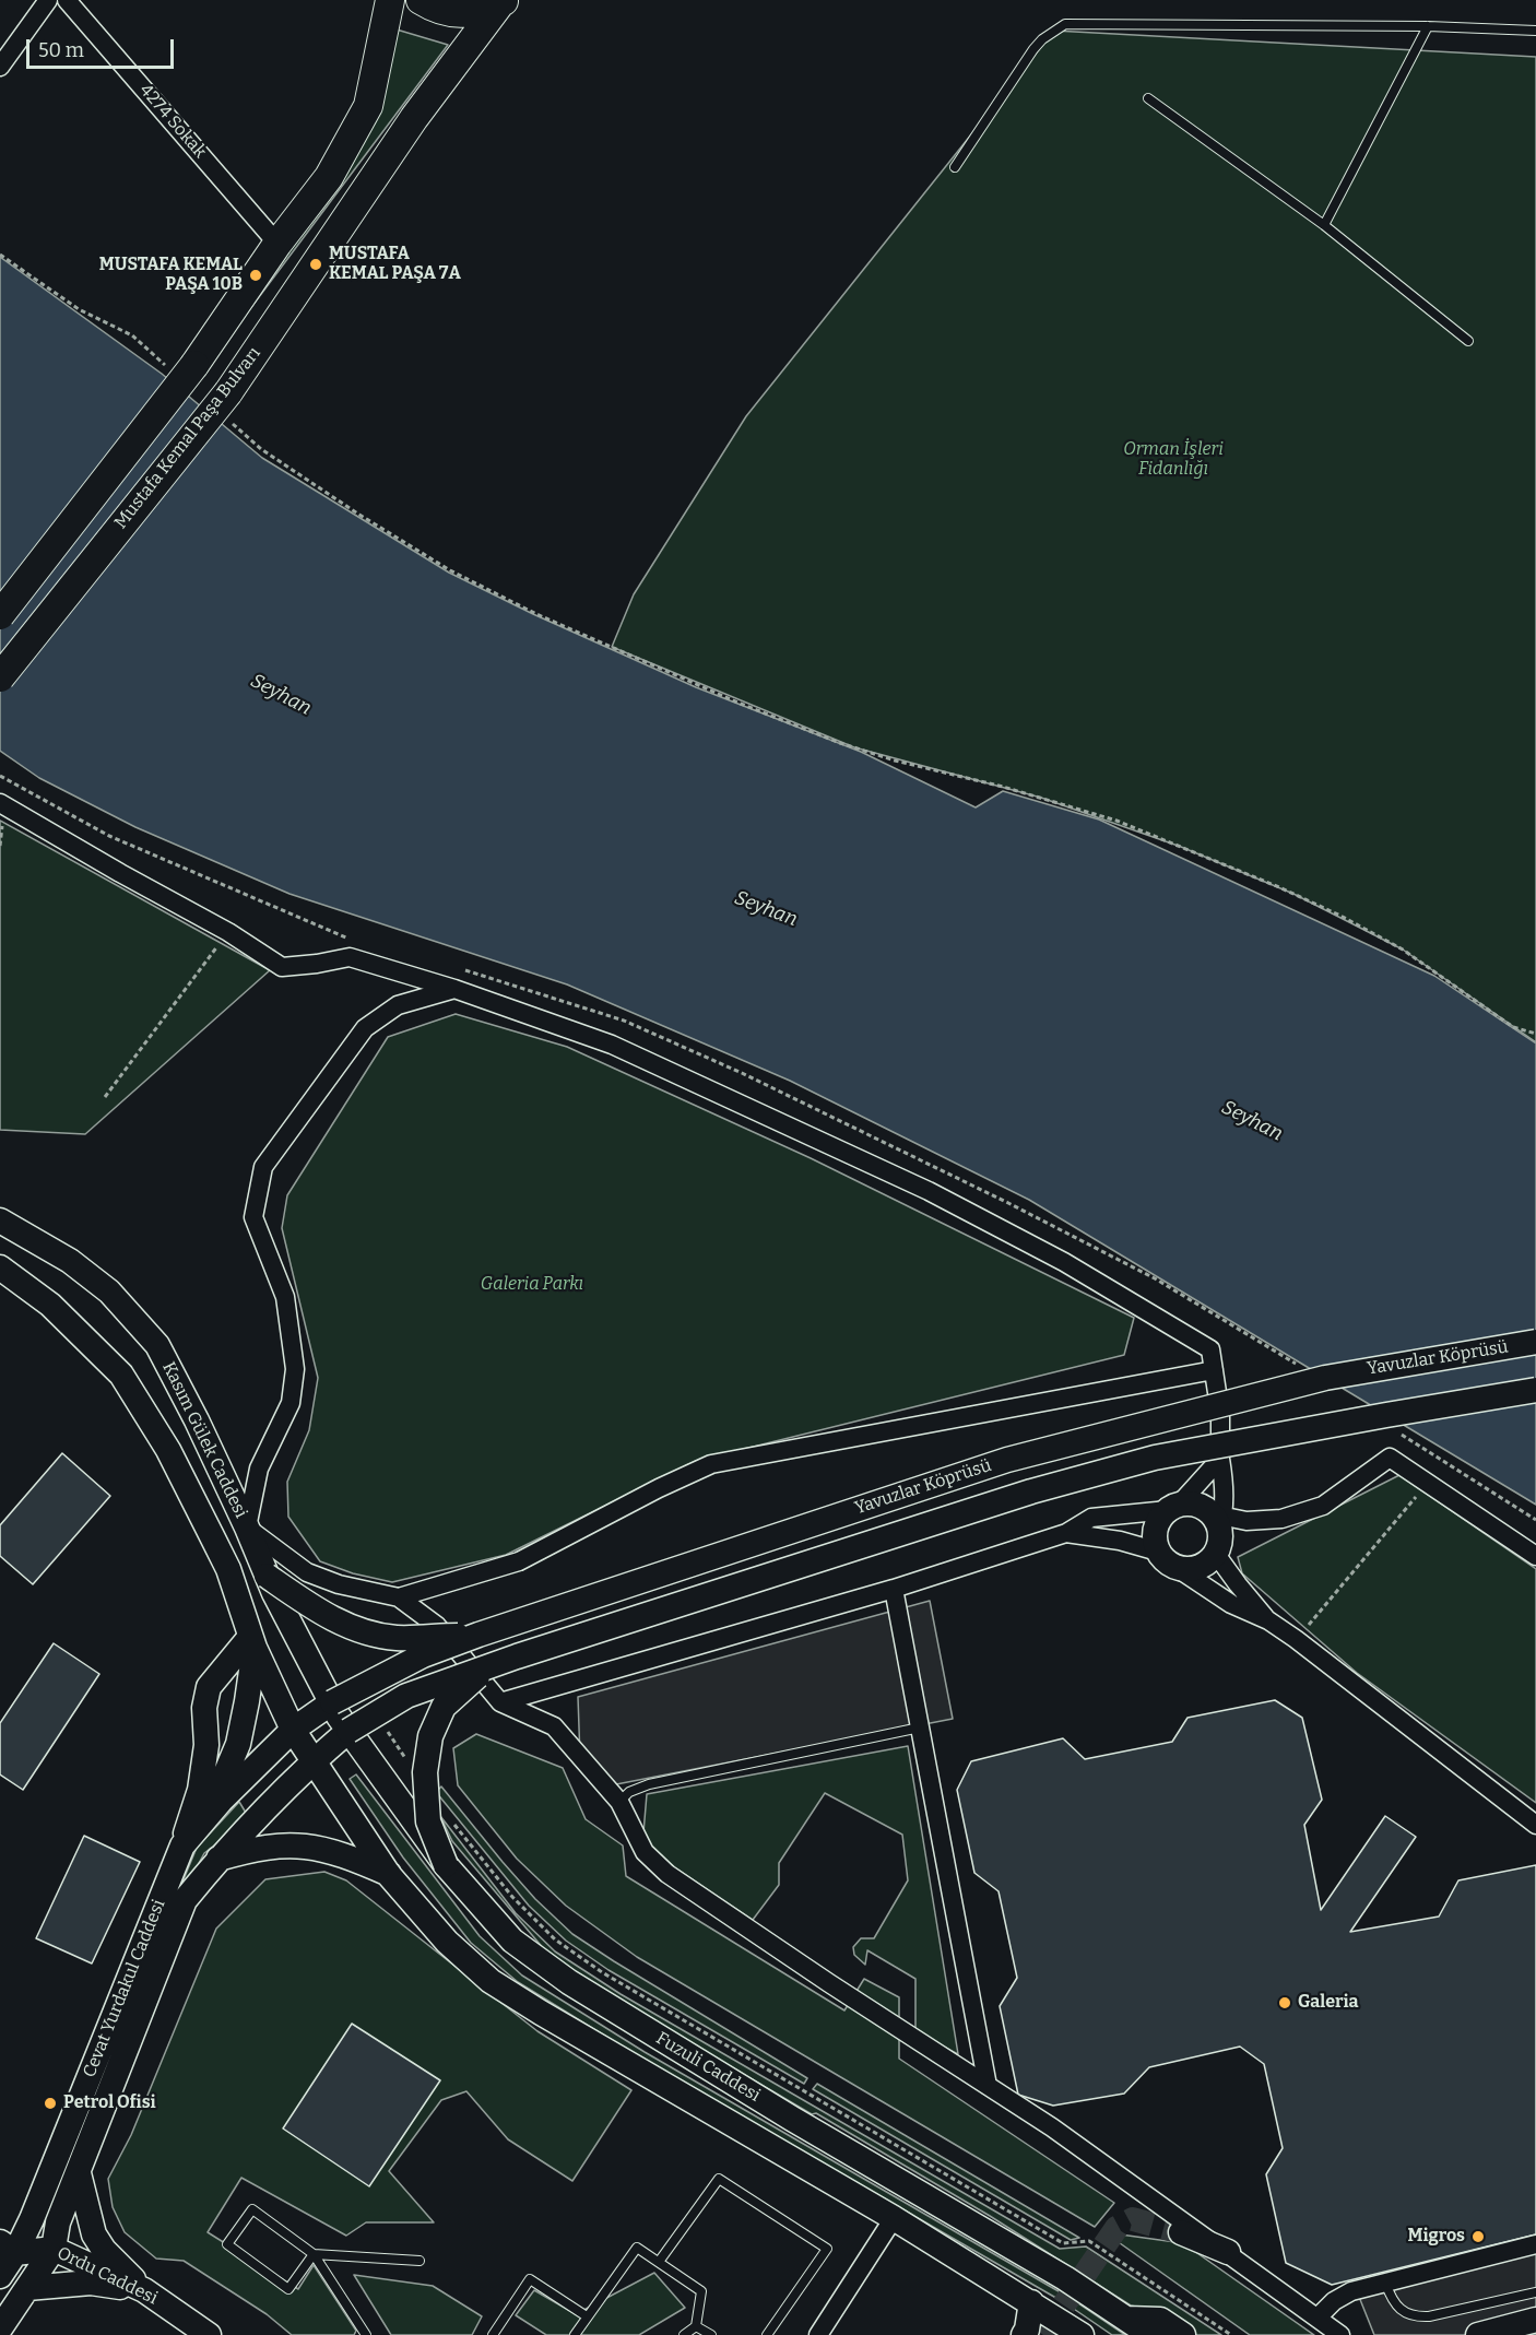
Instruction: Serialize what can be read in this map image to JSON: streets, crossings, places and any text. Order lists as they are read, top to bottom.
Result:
{
  "streets": {
    "main road": [
      "Mustafa Kemal Paşa Bulvarı",
      "Yavuzlar Köprüsü",
      "Kasım Gülek Caddesi",
      "Cevat Yurdakul Caddesi",
      "Fuzuli Caddesi",
      "Ordu Caddesi"
    ],
    "street": ["4274 Sokak"]
  },
  "crossings": [
    ["Yavuzlar Köprüsü", "Kasım Gülek Caddesi"],
    ["Yavuzlar Köprüsü", "Fuzuli Caddesi"],
    ["Kasım Gülek Caddesi", "Cevat Yurdakul Caddesi"],
    ["Kasım Gülek Caddesi", "Fuzuli Caddesi"],
    ["Cevat Yurdakul Caddesi", "Fuzuli Caddesi"],
    ["Cevat Yurdakul Caddesi", "Ordu Caddesi"]
  ],
  "water": ["Seyhan"],
  "parks": ["Orman İşleri Fidanlığı", "Galeria Parkı"],
  "places": [
    "MUSTAFA KEMAL PAŞA 7A",
    "MUSTAFA KEMAL PAŞA 10B",
    "Galeria",
    "Petrol Ofisi",
    "Migros"
  ],
  "scale_bar": "50 m"
}
